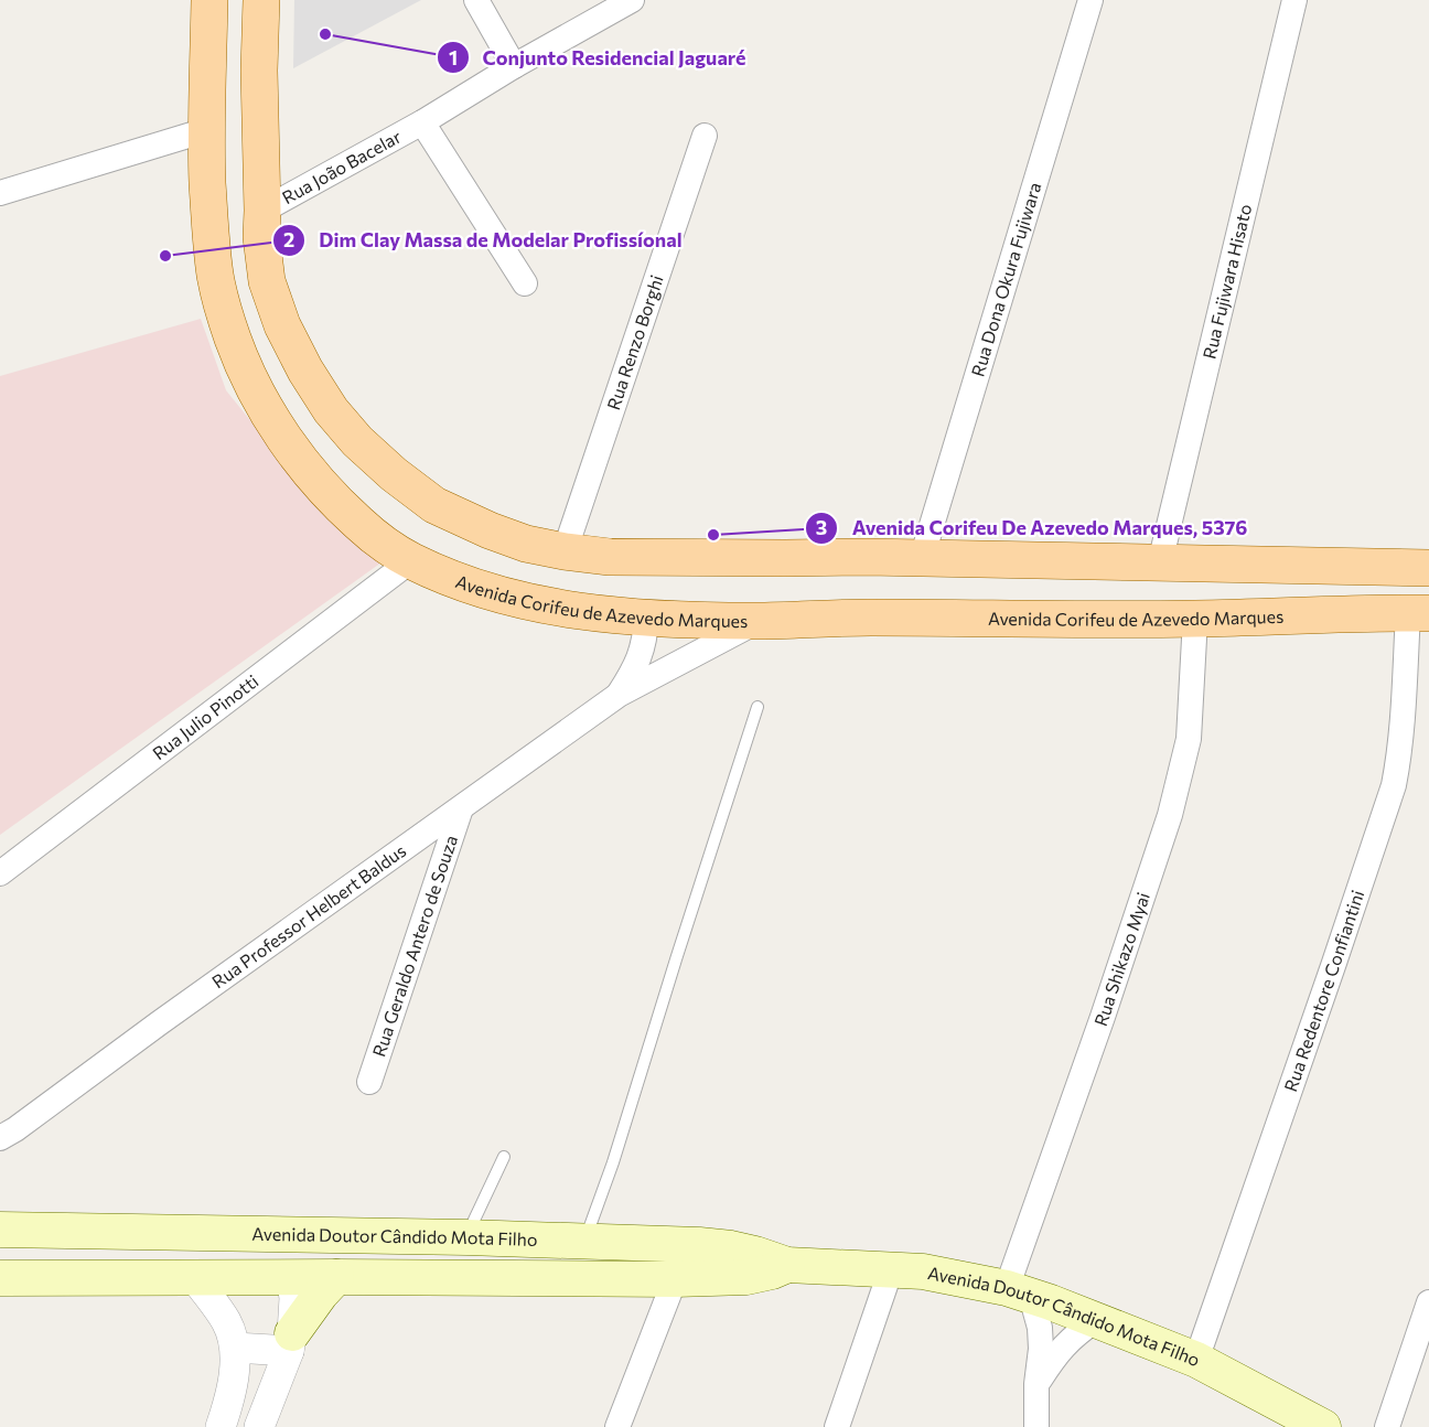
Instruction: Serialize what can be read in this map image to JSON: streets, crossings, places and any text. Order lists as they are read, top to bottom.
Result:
{
  "streets": {
    "main road": ["Avenida Corifeu de Azevedo Marques", "Avenida Doutor Cândido Mota Filho"],
    "street": [
      "Rua João Bacelar",
      "Rua Dona Okura Fujiwara",
      "Rua Fujiwara Hisato",
      "Rua Renzo Borghi",
      "Rua Julio Pinotti",
      "Rua Professor Helbert Baldus",
      "Rua Geraldo Antero de Souza",
      "Rua Shikazo Myai",
      "Rua Redentore Confiantini"
    ]
  },
  "crossings": [
    ["Avenida Corifeu de Azevedo Marques", "Rua Julio Pinotti"],
    ["Avenida Corifeu de Azevedo Marques", "Rua Professor Helbert Baldus"],
    ["Avenida Corifeu de Azevedo Marques", "Rua Shikazo Myai"],
    ["Avenida Corifeu de Azevedo Marques", "Rua Redentore Confiantini"],
    ["Rua Professor Helbert Baldus", "Rua Geraldo Antero de Souza"],
    ["Rua Shikazo Myai", "Avenida Doutor Cândido Mota Filho"],
    ["Rua Redentore Confiantini", "Avenida Doutor Cândido Mota Filho"]
  ],
  "places": ["Conjunto Residencial Jaguaré", "Dim Clay Massa de Modelar Profissíonal", "Avenida Corifeu De Azevedo Marques, 5376"]
}
